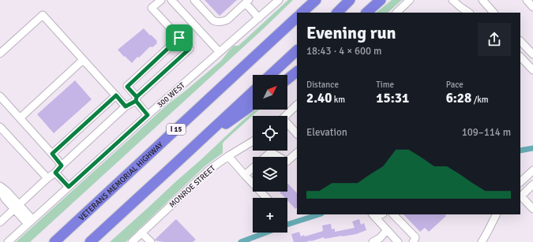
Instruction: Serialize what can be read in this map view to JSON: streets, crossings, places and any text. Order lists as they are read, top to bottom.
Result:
{
  "streets": {
    "highway": ["I 15", "VETERANS MEMORIAL HIGHWAY"],
    "street": ["300 WEST", "MONROE STREET"]
  },
  "north": "top right",
  "page": {
    "heading": ["Evening run", "18:43 · 4 × 600 m"],
    "stats": [
      ["Distance", "2.40 km"],
      ["Time", "15:31"],
      ["Pace", "6:28 /km"]
    ],
    "map_buttons": "+",
    "chart": ["Elevation", "109–114 m"]
  }
}
